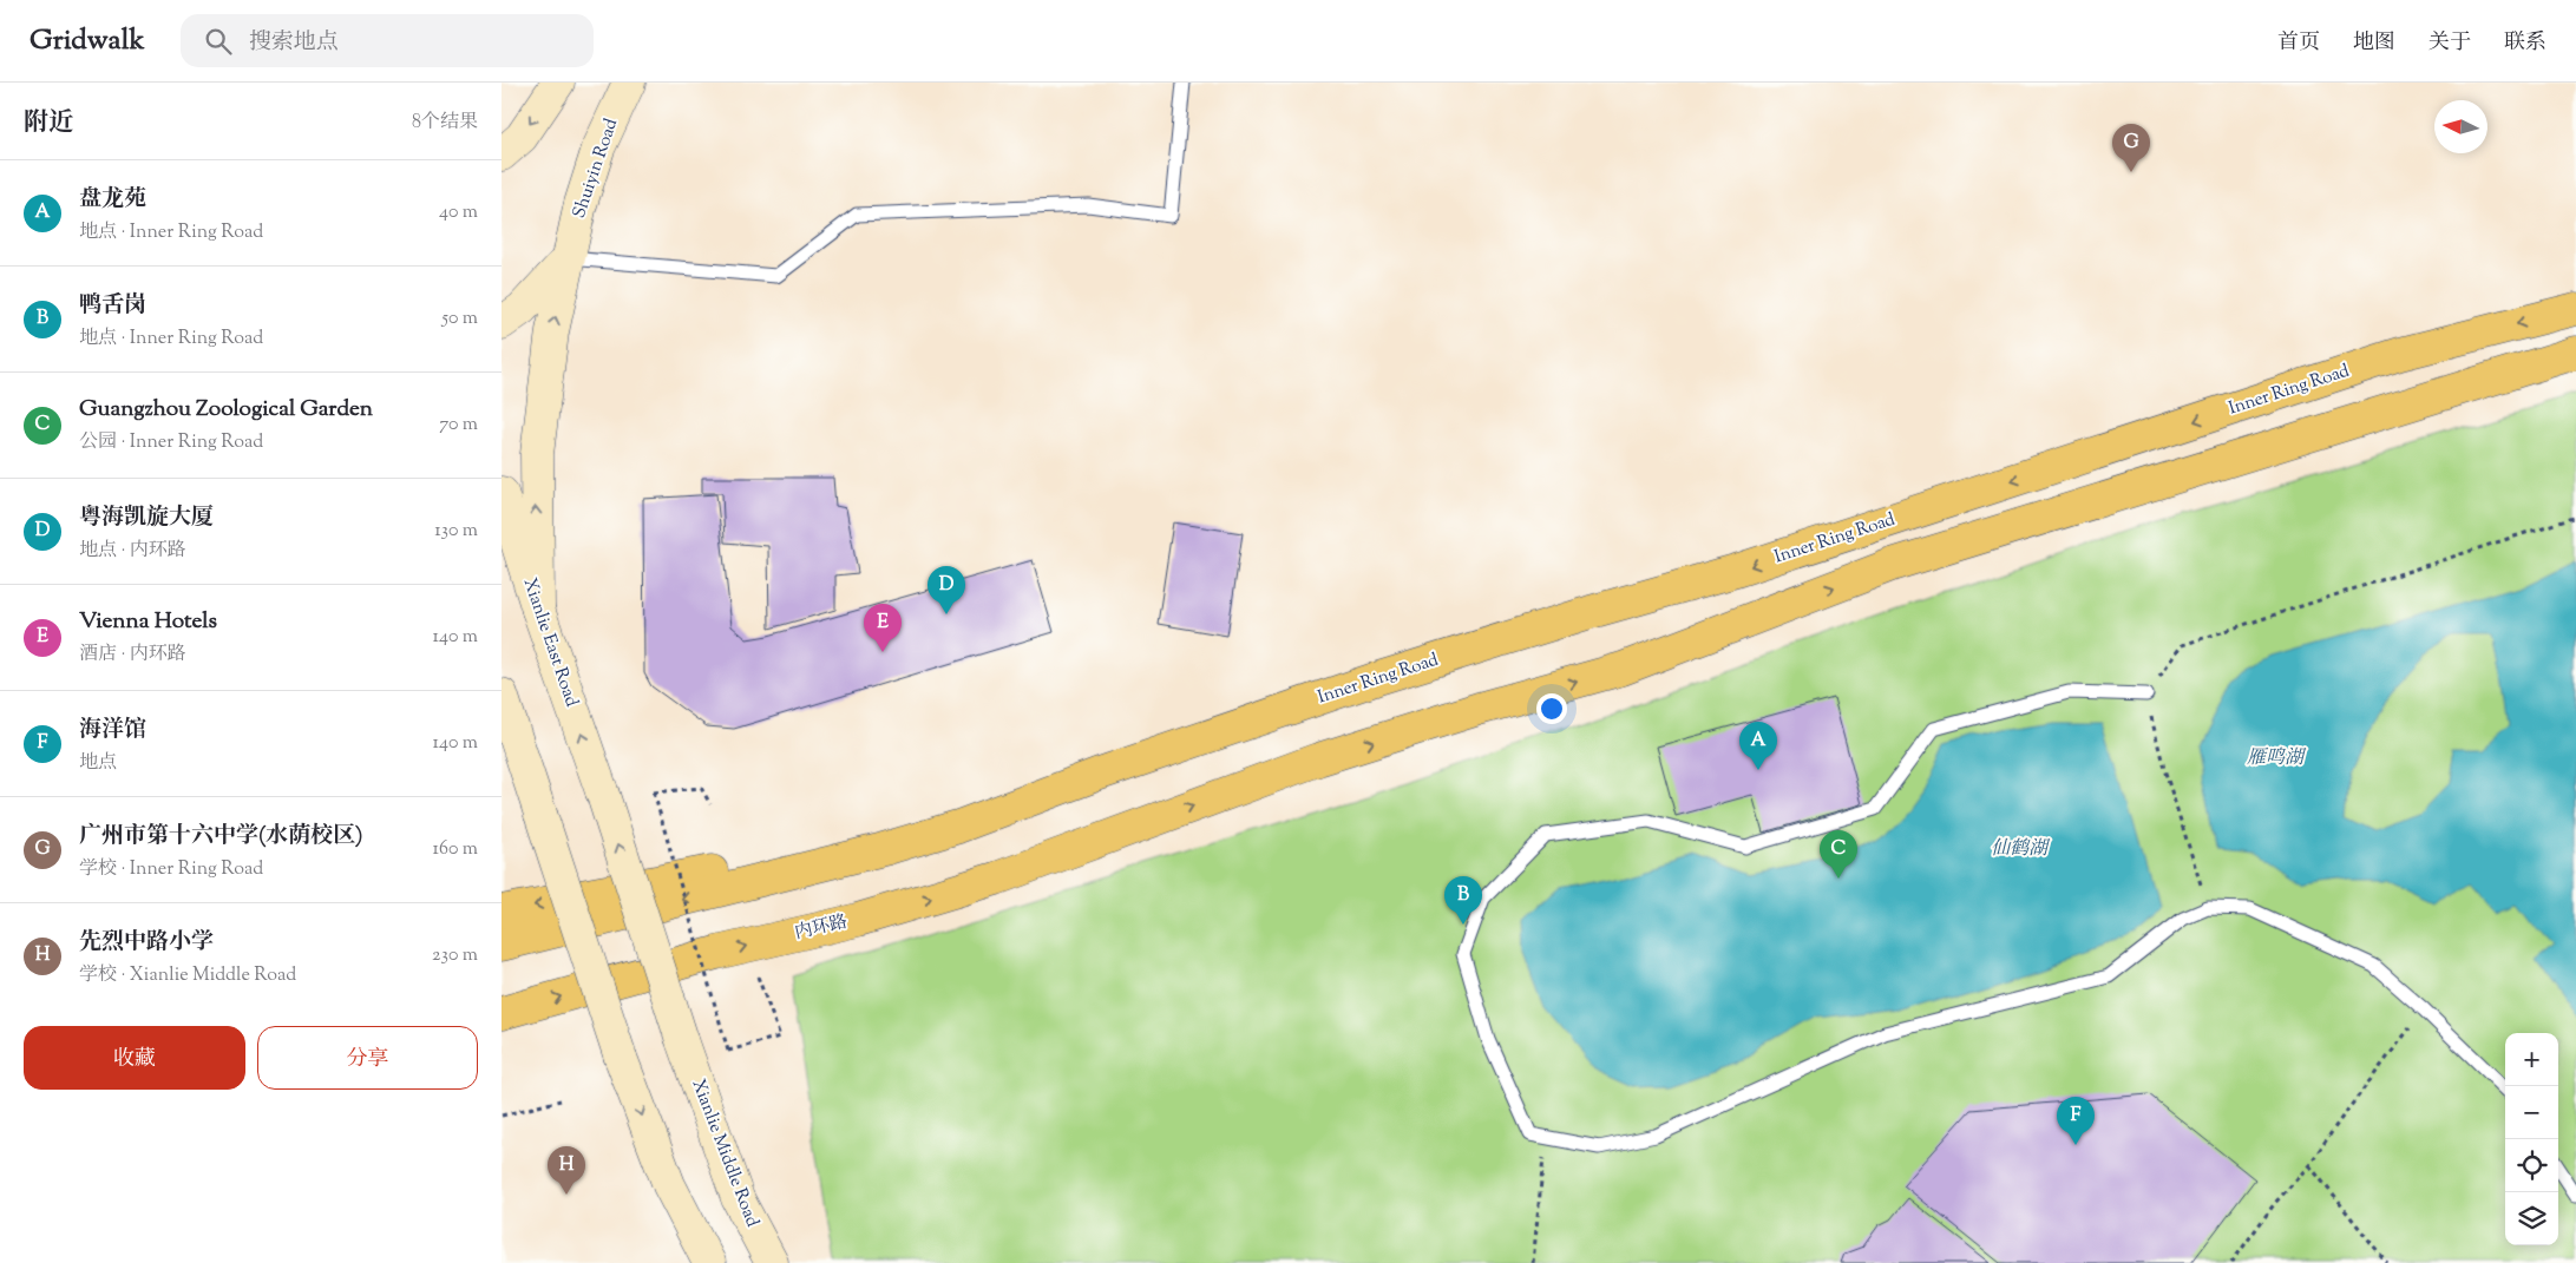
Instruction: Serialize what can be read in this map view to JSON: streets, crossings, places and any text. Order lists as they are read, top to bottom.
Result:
{
  "streets": {
    "highway": ["Inner Ring Road", "内环路"],
    "main road": ["Shuiyin Road", "Xianlie East Road", "Xianlie Middle Road"]
  },
  "crossings": [
    ["Shuiyin Road", "Xianlie East Road"],
    ["Xianlie East Road", "Xianlie Middle Road"]
  ],
  "one_way": ["Shuiyin Road", "Inner Ring Road"],
  "water": ["雁鸣湖", "仙鹤湖"],
  "north": "left",
  "page": {
    "header": "Gridwalk",
    "search": "搜索地点",
    "nav": [
      "首页",
      "地图",
      "关于",
      "联系"
    ],
    "heading": ["附近", "8个结果"],
    "pins": [
      "G",
      "D",
      "E",
      "A",
      "C",
      "B",
      "F",
      "H"
    ],
    "list": [
      {
        "mark": "A",
        "name": "盘龙苑",
        "note": "地点 · Inner Ring Road",
        "value": "40 m"
      },
      {
        "mark": "B",
        "name": "鸭舌岗",
        "note": "地点 · Inner Ring Road",
        "value": "50 m"
      },
      {
        "mark": "C",
        "name": "Guangzhou Zoological Garden",
        "note": "公园 · Inner Ring Road",
        "value": "70 m"
      },
      {
        "mark": "D",
        "name": "粤海凯旋大厦",
        "note": "地点 · 内环路",
        "value": "130 m"
      },
      {
        "mark": "E",
        "name": "Vienna Hotels",
        "note": "酒店 · 内环路",
        "value": "140 m"
      },
      {
        "mark": "F",
        "name": "海洋馆",
        "note": "地点",
        "value": "140 m"
      },
      {
        "mark": "G",
        "name": "广州市第十六中学(水荫校区)",
        "note": "学校 · Inner Ring Road",
        "value": "160 m"
      },
      {
        "mark": "H",
        "name": "先烈中路小学",
        "note": "学校 · Xianlie Middle Road",
        "value": "230 m"
      }
    ],
    "buttons": ["收藏", "分享"],
    "map_buttons": ["+", "−"]
  }
}
